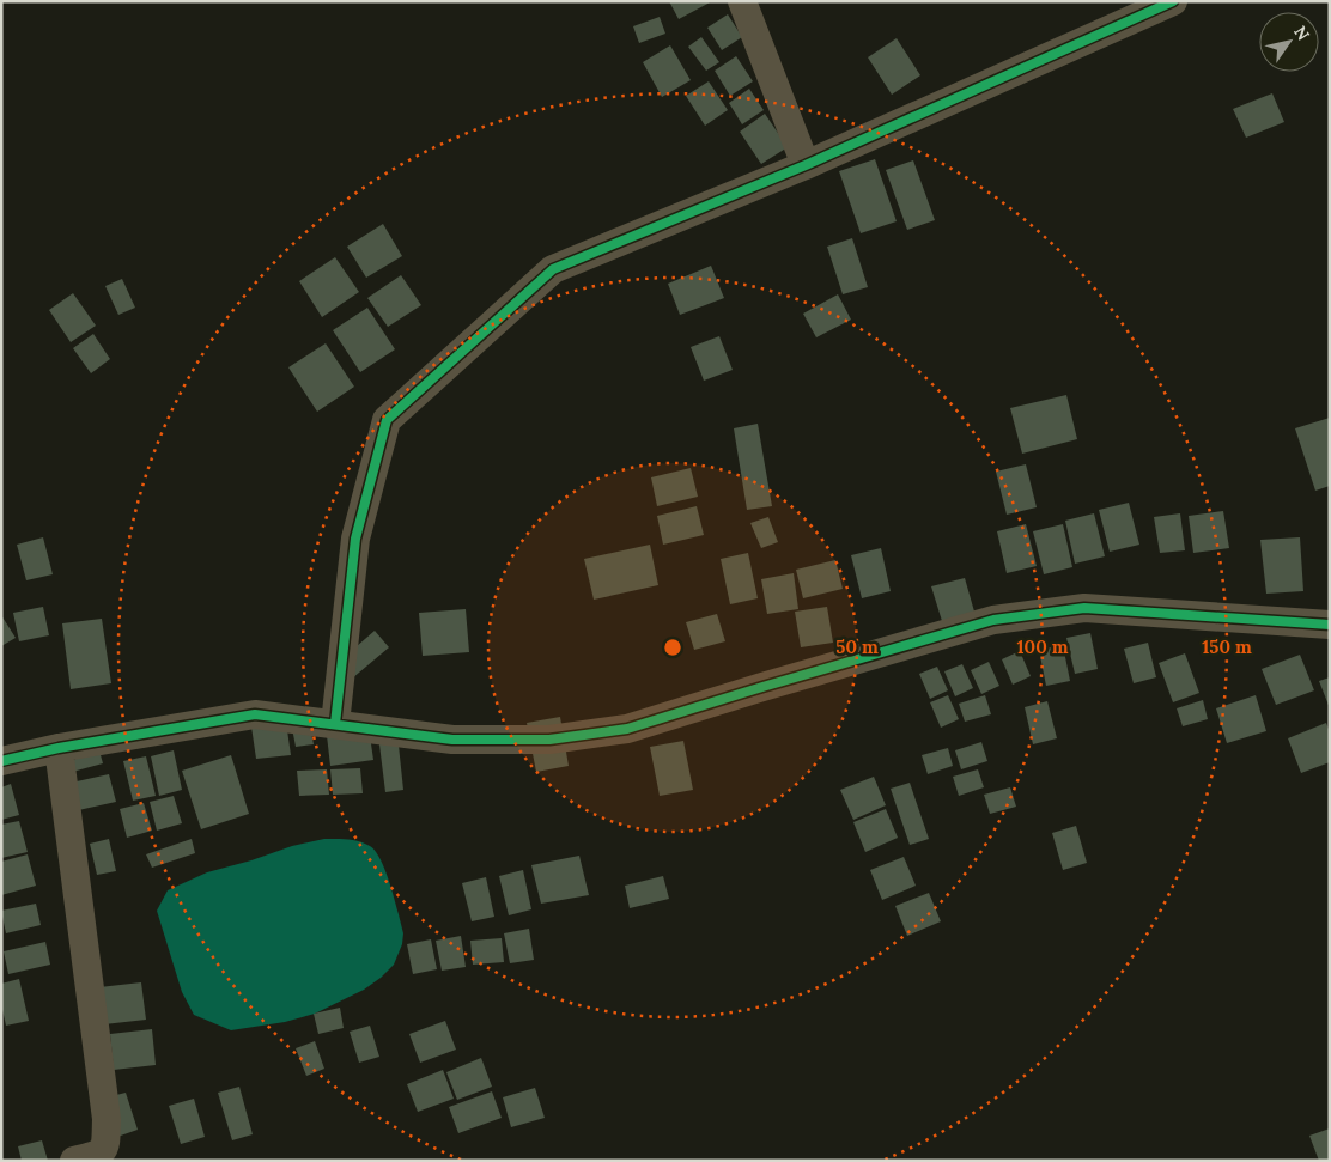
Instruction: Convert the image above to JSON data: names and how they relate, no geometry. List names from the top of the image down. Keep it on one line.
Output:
{"north":"top right","rings":["50 m","100 m","150 m"]}
